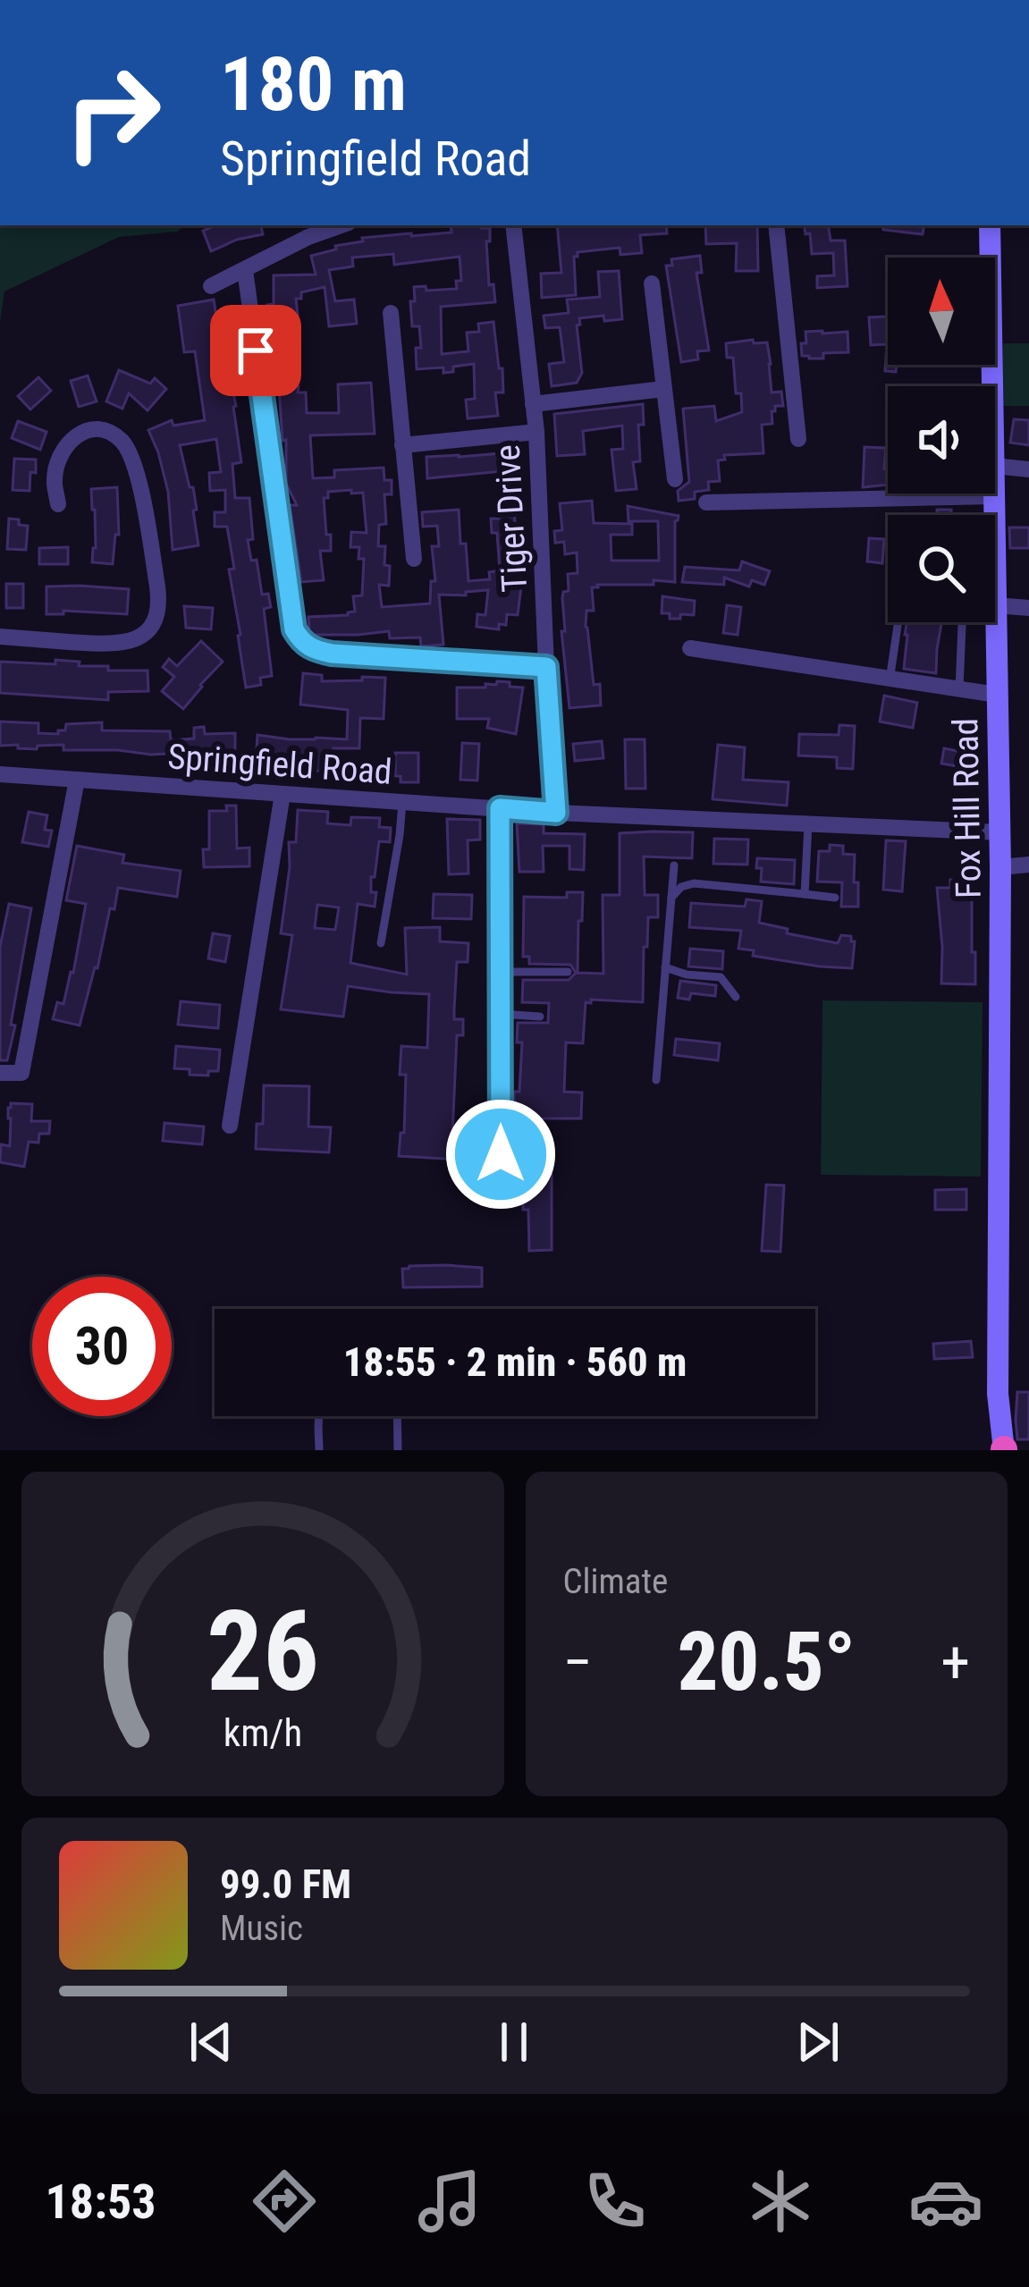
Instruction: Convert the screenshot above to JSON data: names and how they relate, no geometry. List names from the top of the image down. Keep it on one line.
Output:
{"streets":{"main road":["Fox Hill Road"],"street":["Tiger Drive","Springfield Road"]},"crossings":[["Tiger Drive","Springfield Road"],["Springfield Road","Fox Hill Road"]],"north":"top","page":{"turn":["180 m","Springfield Road"],"limit":"30","trip":"18:55 · 2 min · 560 m","tile":"Climate","heat":["−","20.5°","+"],"song":["99.0 FM","Music"],"tabs":"18:53","gauge":["26","km/h"]}}
